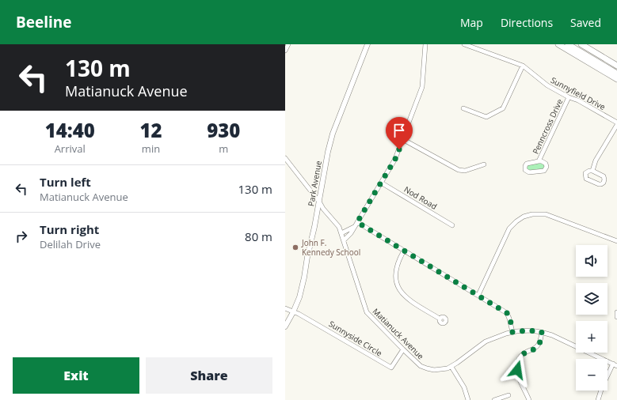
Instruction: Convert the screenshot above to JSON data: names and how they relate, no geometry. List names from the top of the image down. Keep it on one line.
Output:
{"streets":{"main road":["Park Avenue"],"street":["Sunnyfield Drive","Penncross Drive","Nod Road","Matianuck Avenue","Sunnyside Circle"]},"crossings":[["Sunnyfield Drive","Penncross Drive"],["Park Avenue","Matianuck Avenue"],["Park Avenue","Sunnyside Circle"],["Matianuck Avenue","Sunnyside Circle"]],"places":["John F. Kennedy School"],"page":{"header":"Beeline","nav":["Map","Directions","Saved"],"turn":["130 m","Matianuck Avenue"],"eta":["14:40","Arrival","12","min","930","m"],"list":[{"name":"Turn left","note":"Matianuck Avenue","value":"130 m"},{"name":"Turn right","note":"Delilah Drive","value":"80 m"}],"map_buttons":["+","−"],"buttons":["Exit","Share"]}}
